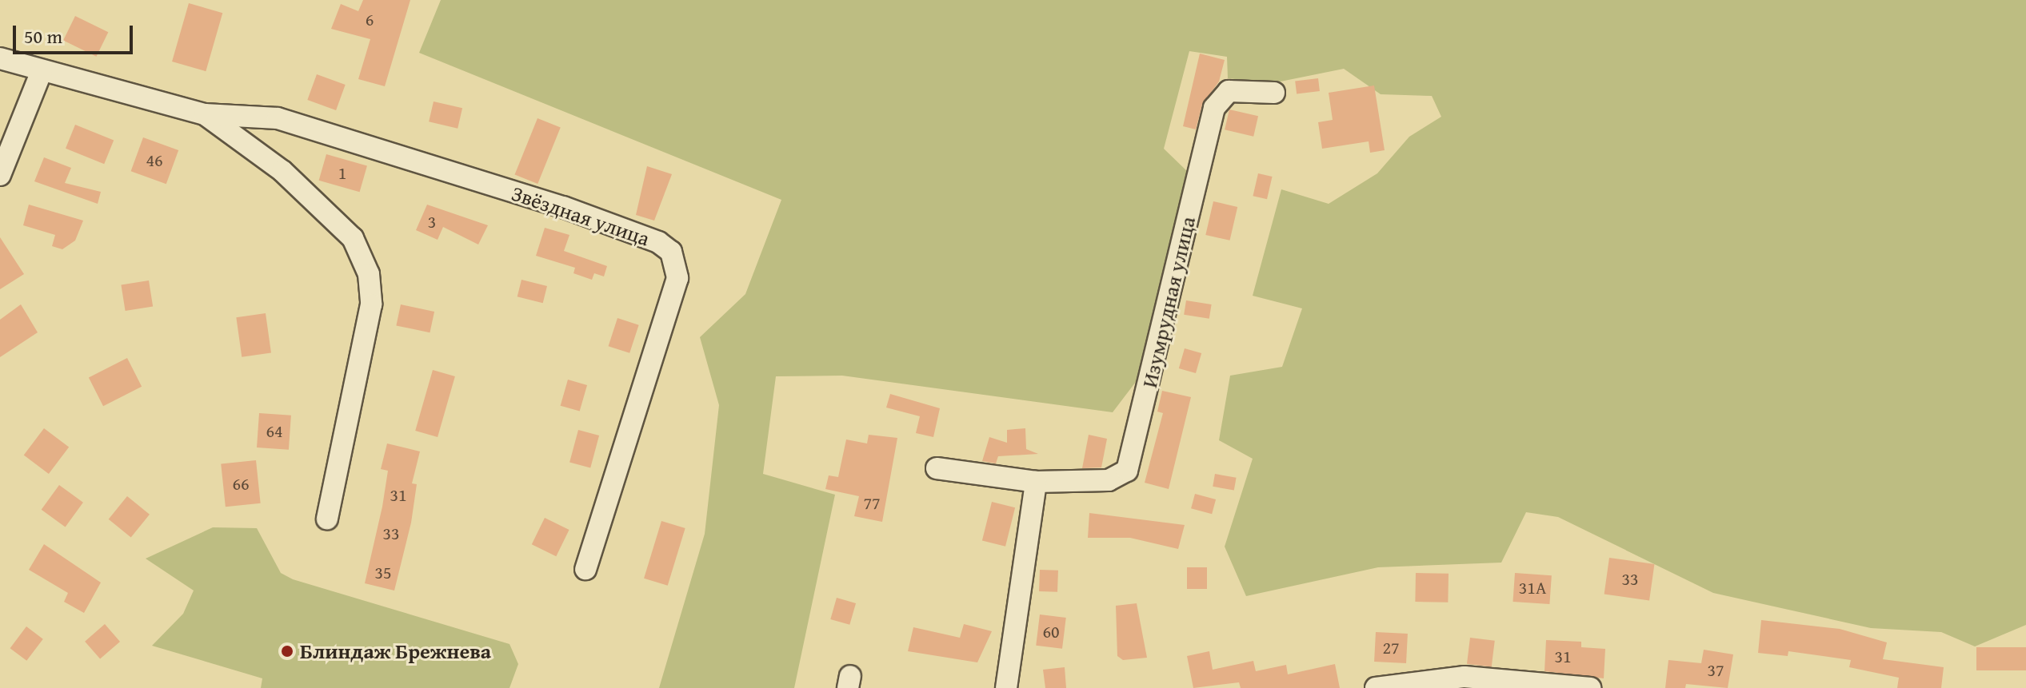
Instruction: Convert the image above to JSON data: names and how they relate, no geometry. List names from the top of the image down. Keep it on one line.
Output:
{"streets":{"street":["Звёздная улица","Изумрудная улица"]},"places":["Блиндаж Брежнева"],"house_numbers":["6","46","1","3","64","66","31","77","33","35","33","31А","60","27","31","37"],"scale_bar":"50 m"}
